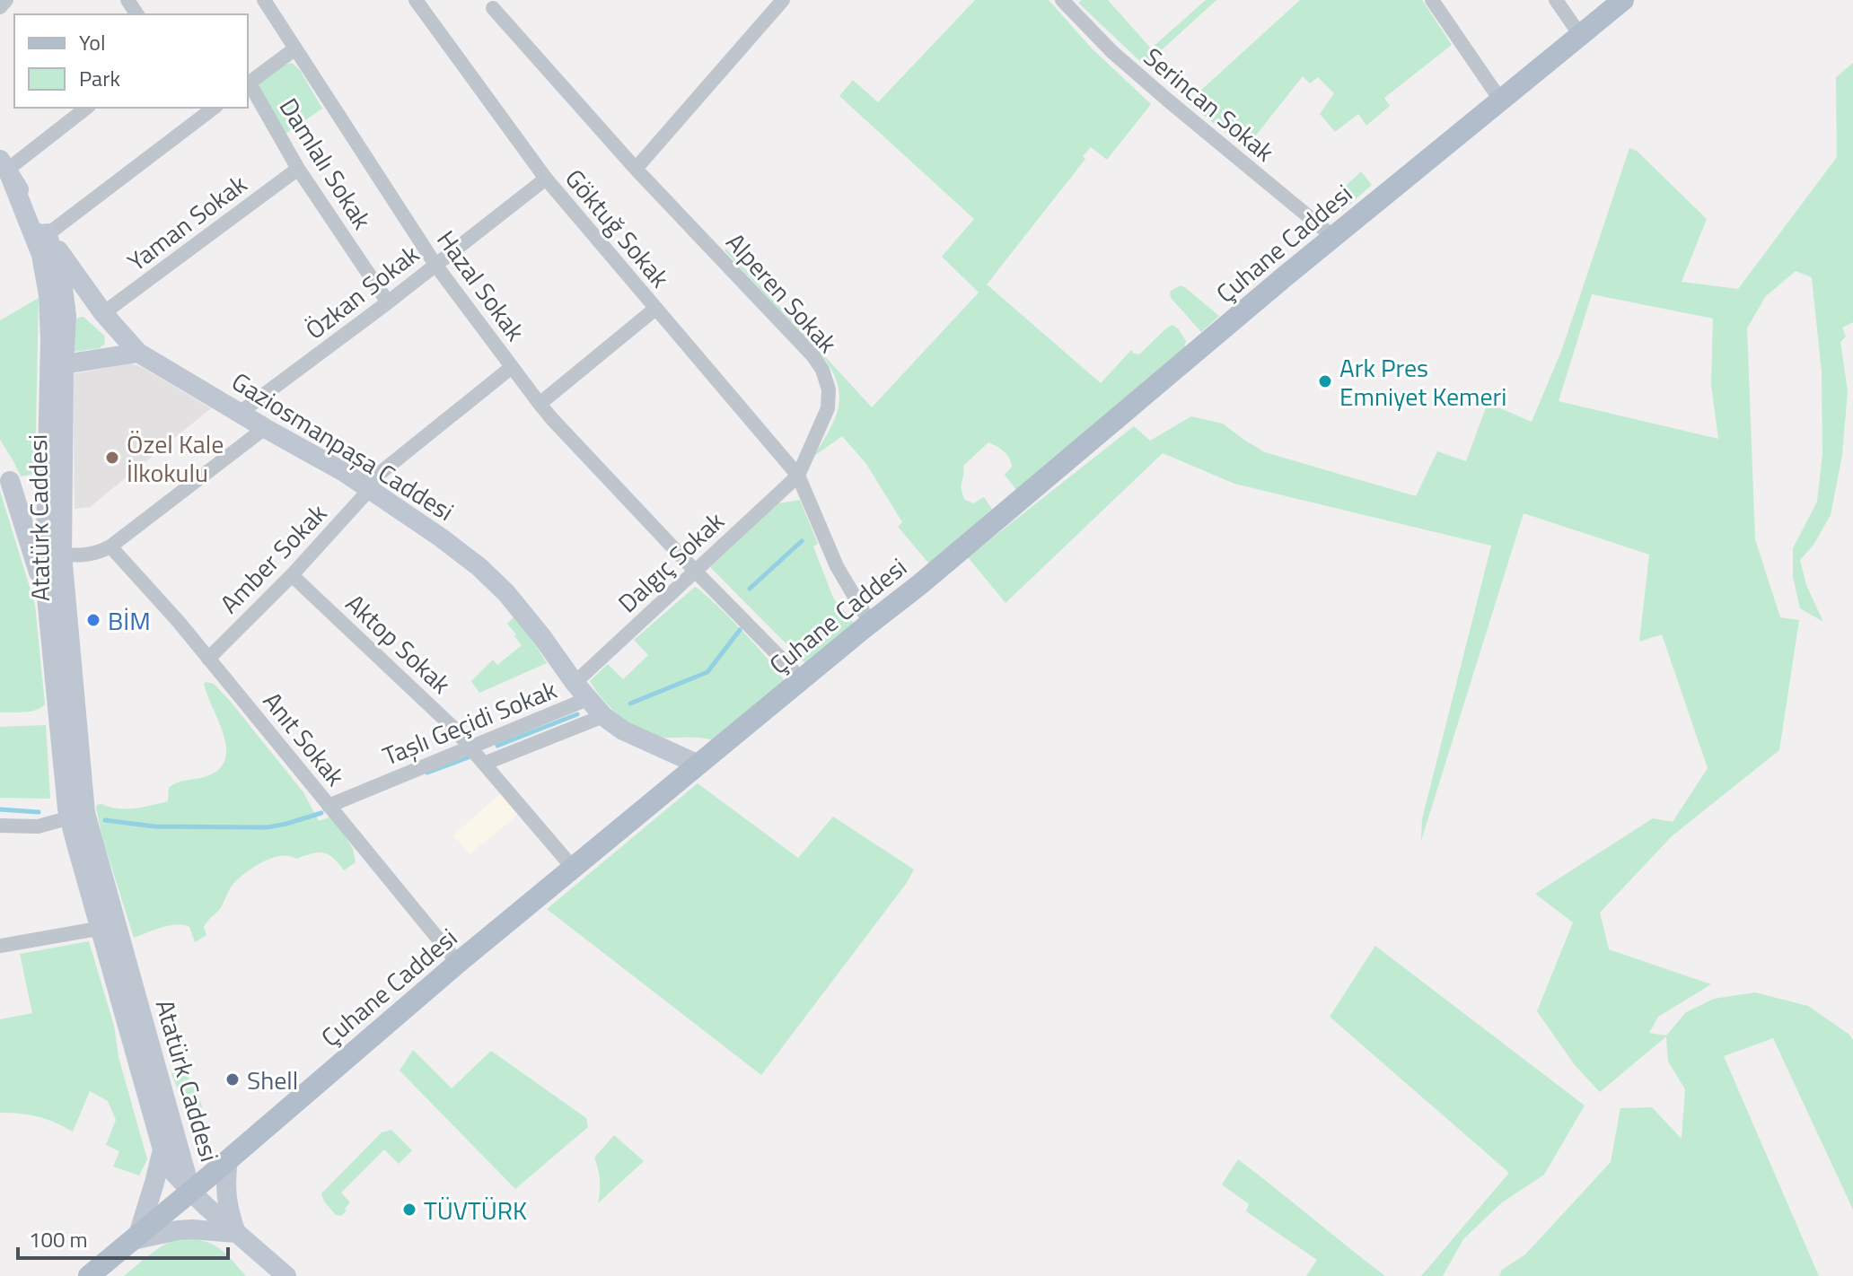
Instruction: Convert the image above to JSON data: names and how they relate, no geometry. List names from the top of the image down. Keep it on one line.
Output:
{"streets":{"main road":["Çuhane Caddesi","Gaziosmanpaşa Caddesi","Atatürk Caddesi"],"street":["Serincan Sokak","Damlalı Sokak","Yaman Sokak","Göktuğ Sokak","Hazal Sokak","Özkan Sokak","Alperen Sokak","Amber Sokak","Dalgıç Sokak","Aktop Sokak","Taşlı Geçidi Sokak","Anıt Sokak"]},"crossings":[["Serincan Sokak","Çuhane Caddesi"],["Damlalı Sokak","Yaman Sokak"],["Damlalı Sokak","Özkan Sokak"],["Yaman Sokak","Gaziosmanpaşa Caddesi"],["Göktuğ Sokak","Özkan Sokak"],["Göktuğ Sokak","Alperen Sokak"],["Göktuğ Sokak","Dalgıç Sokak"],["Çuhane Caddesi","Hazal Sokak"],["Çuhane Caddesi","Gaziosmanpaşa Caddesi"],["Çuhane Caddesi","Atatürk Caddesi"],["Çuhane Caddesi","Aktop Sokak"],["Çuhane Caddesi","Anıt Sokak"],["Hazal Sokak","Özkan Sokak"],["Hazal Sokak","Amber Sokak"],["Hazal Sokak","Dalgıç Sokak"],["Özkan Sokak","Gaziosmanpaşa Caddesi"],["Alperen Sokak","Dalgıç Sokak"],["Gaziosmanpaşa Caddesi","Atatürk Caddesi"],["Gaziosmanpaşa Caddesi","Amber Sokak"],["Gaziosmanpaşa Caddesi","Dalgıç Sokak"],["Gaziosmanpaşa Caddesi","Taşlı Geçidi Sokak"],["Amber Sokak","Aktop Sokak"],["Amber Sokak","Anıt Sokak"],["Dalgıç Sokak","Taşlı Geçidi Sokak"],["Aktop Sokak","Taşlı Geçidi Sokak"],["Taşlı Geçidi Sokak","Anıt Sokak"]],"places":["Ark Pres Emniyet Kemeri","Özel Kale İlkokulu","BİM","Shell","TÜVTÜRK"],"legend":["Yol","Park"],"scale_bar":"100 m"}
